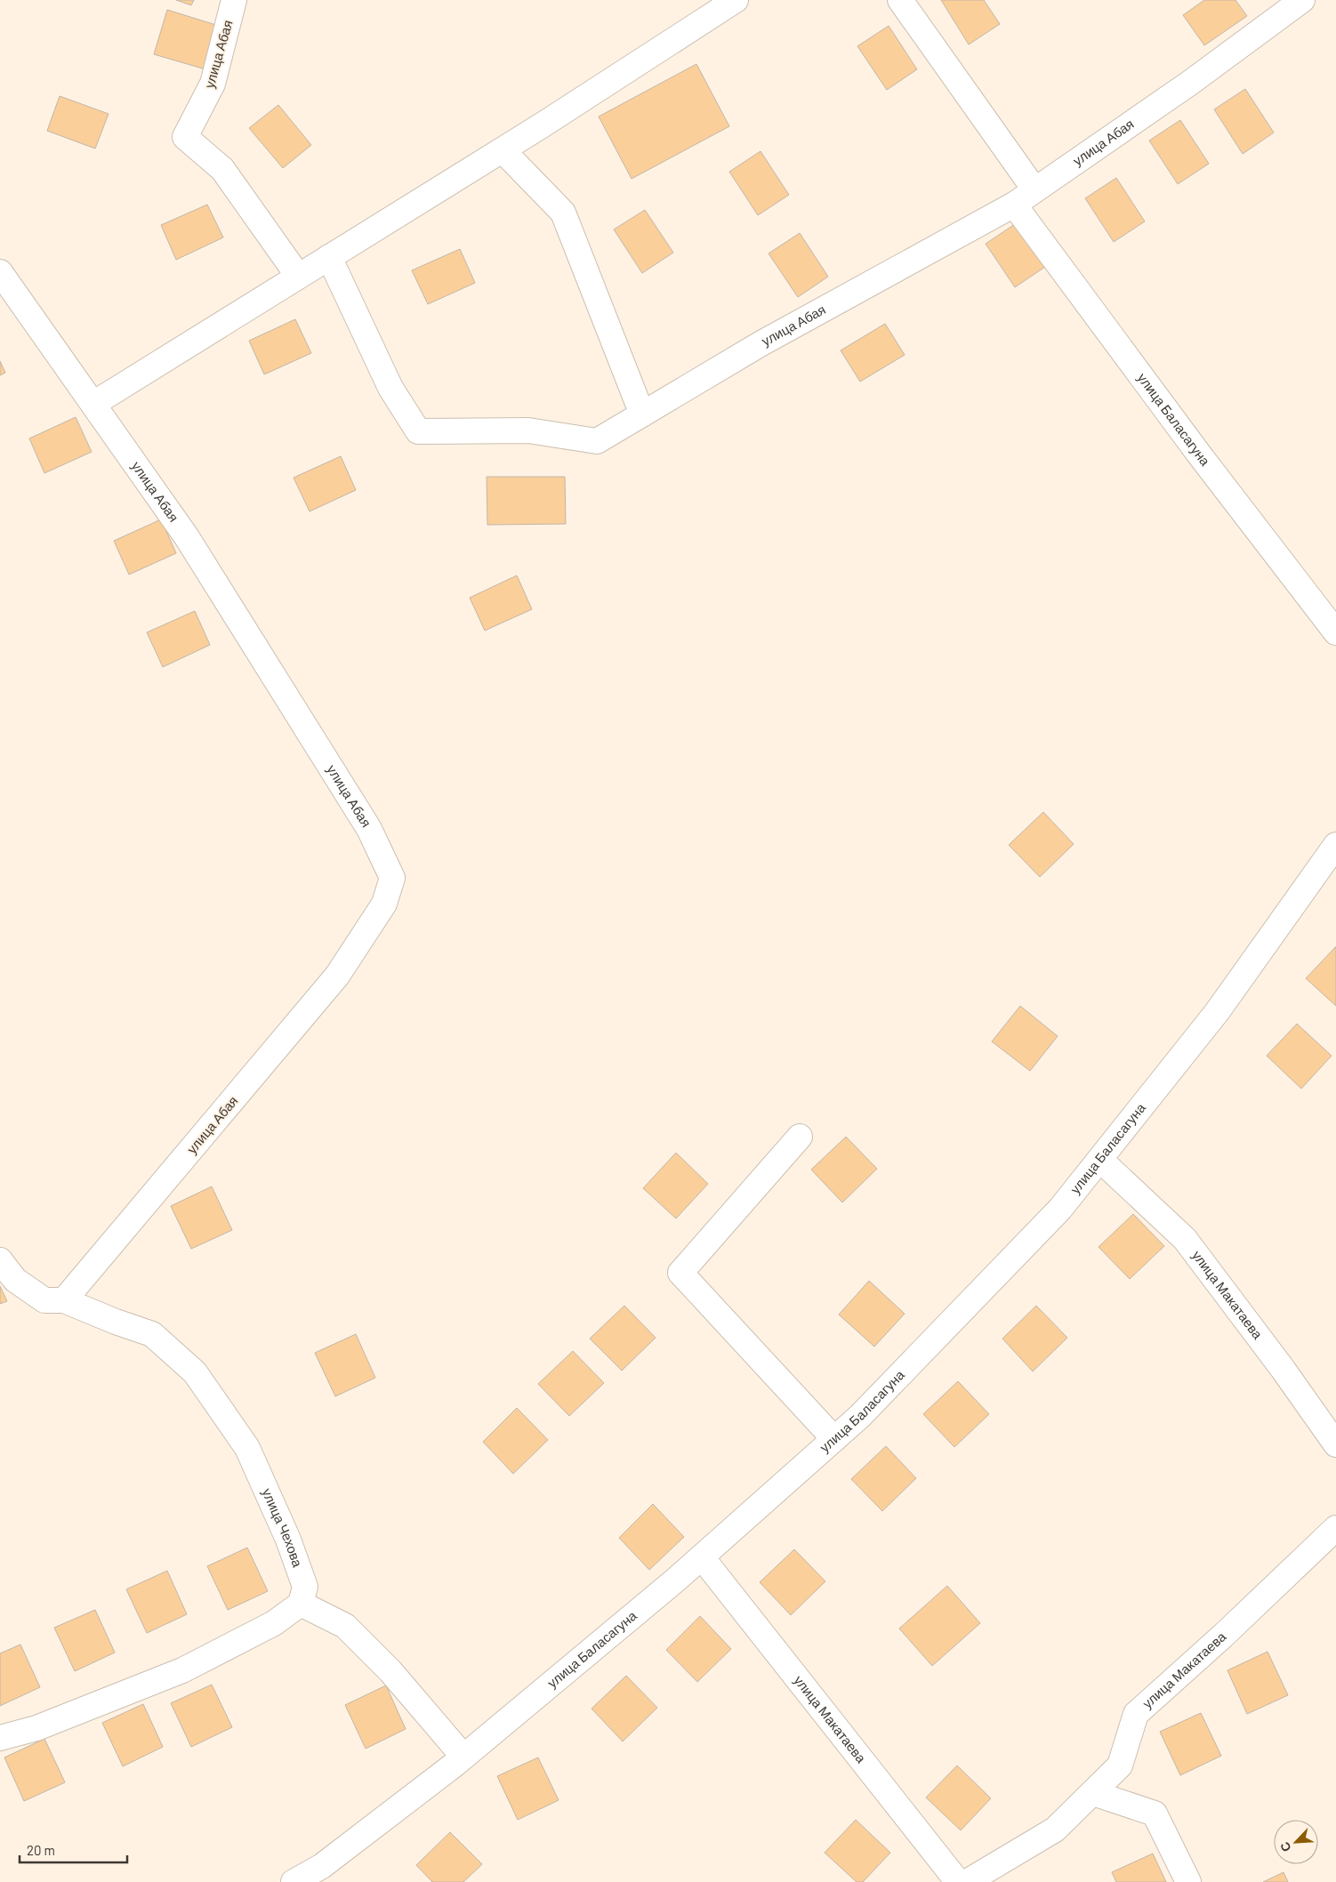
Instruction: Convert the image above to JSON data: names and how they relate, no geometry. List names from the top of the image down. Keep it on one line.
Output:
{"streets":{"street":["улица Абая","улица Баласагуна","улица Макатаева","улица Чехова"]},"crossings":[["улица Абая","улица Баласагуна"],["улица Абая","улица Чехова"],["улица Баласагуна","улица Макатаева"]],"scale_bar":"20 m","north":"bottom left"}
